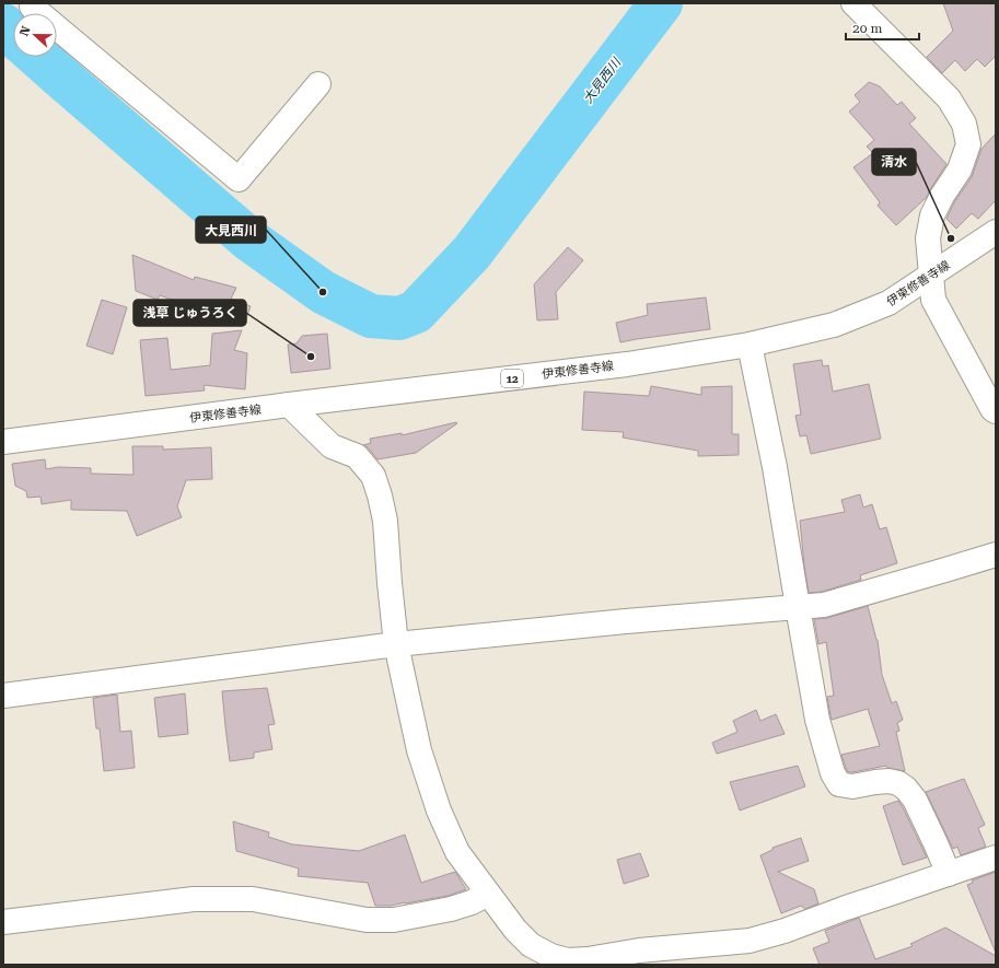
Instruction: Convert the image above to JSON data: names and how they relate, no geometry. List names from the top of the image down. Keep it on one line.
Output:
{"streets":{"street":["伊東修善寺線","12"]},"water":["大見西川"],"places":["清水","大見西川","浅草 じゅうろく"],"scale_bar":"20 m","north":"left"}
